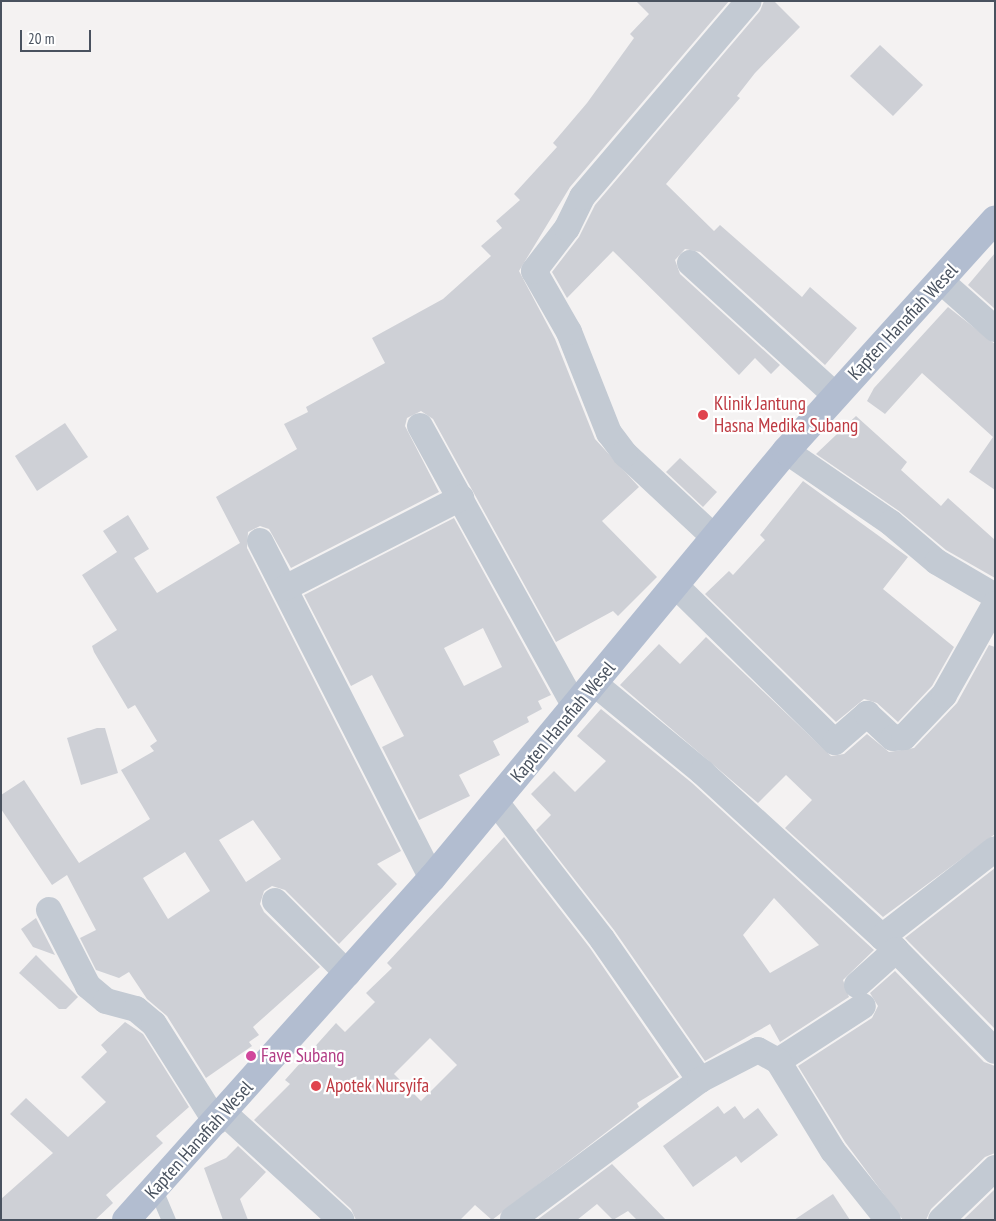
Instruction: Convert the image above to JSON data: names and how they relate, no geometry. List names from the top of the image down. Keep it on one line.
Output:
{"streets":{"main road":["Kapten Hanafiah Wesel"]},"places":["Klinik Jantung Hasna Medika Subang","Fave Subang","Apotek Nursyifa"],"scale_bar":"20 m"}
